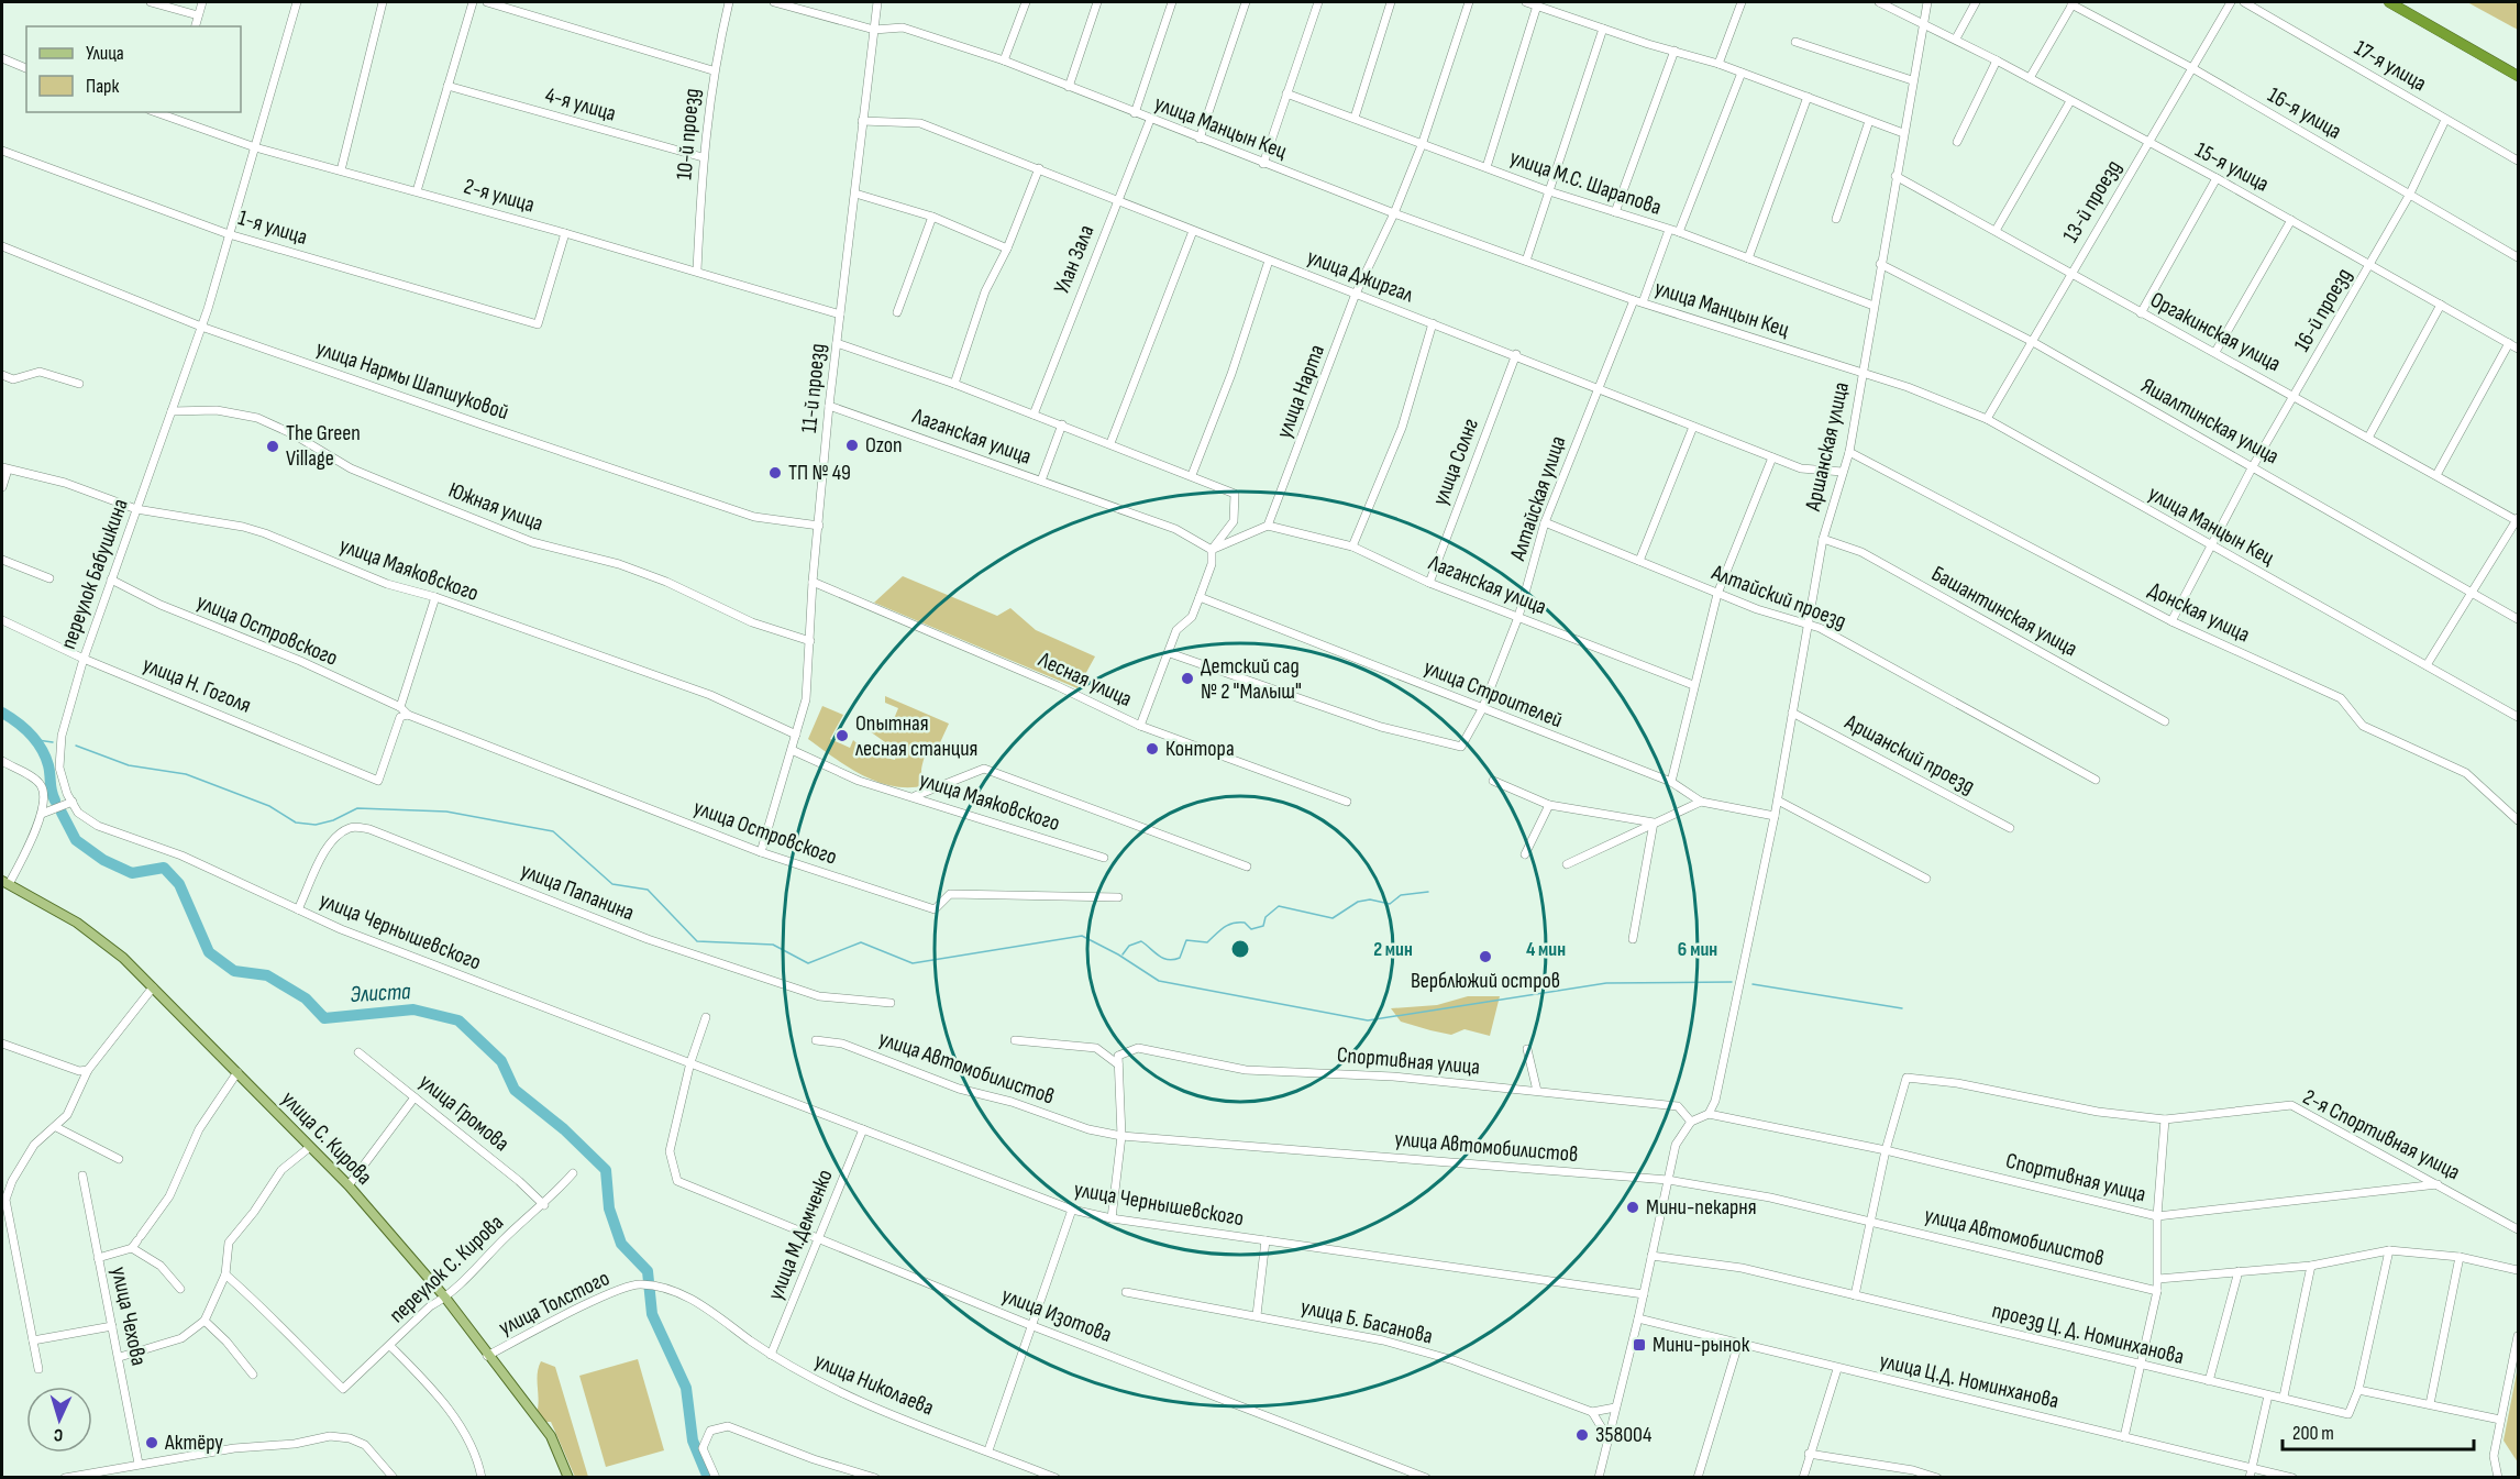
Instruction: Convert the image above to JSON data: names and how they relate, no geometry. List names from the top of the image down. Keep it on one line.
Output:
{"streets":{"main road":["улица С. Кирова"],"street":["17-я улица","4-я улица","16-я улица","улица Манцын Кец","10-й проезд","15-я улица","улица М.С. Шарапова","2-я улица","13-й проезд","1-я улица","Улан Зала","улица Джиргал","16-й проезд","Оргакинская улица","улица Нармы Шапшуковой","11-й проезд","улица Нарта","Яшалтинская улица","Лаганская улица","Аршанская улица","улица Солнг","Алтайская улица","Южная улица","улица Маяковского","переулок Бабушкина","Алтайский проезд","Башантинская улица","Донская улица","улица Островского","Лесная улица","улица Н. Гоголя","улица Строителей","Аршанский проезд","улица Папанина","улица Чернышевского","Спортивная улица","улица Автомобилистов","улица Громова","2-я Спортивная улица","улица М.Демченко","переулок С. Кирова","улица Толстого","улица Изотова","улица Чехова","улица Б. Басанова","проезд Ц. Д. Номинханова","улица Ц.Д. Номинханова","улица Николаева"]},"crossings":[["17-я улица","16-й проезд"],["4-я улица","10-й проезд"],["16-я улица","13-й проезд"],["16-я улица","16-й проезд"],["улица Манцын Кец","13-й проезд"],["улица Манцын Кец","Улан Зала"],["улица Манцын Кец","16-й проезд"],["улица Манцын Кец","11-й проезд"],["улица Манцын Кец","улица Нарта"],["улица Манцын Кец","Аршанская улица"],["улица Манцын Кец","Алтайская улица"],["10-й проезд","2-я улица"],["15-я улица","13-й проезд"],["15-я улица","16-й проезд"],["15-я улица","Аршанская улица"],["улица М.С. Шарапова","улица Нарта"],["улица М.С. Шарапова","Аршанская улица"],["2-я улица","1-я улица"],["2-я улица","11-й проезд"],["2-я улица","переулок Бабушкина"],["13-й проезд","Оргакинская улица"],["13-й проезд","Яшалтинская улица"],["1-я улица","переулок Бабушкина"],["Улан Зала","улица Джиргал"],["улица Джиргал","11-й проезд"],["улица Джиргал","улица Нарта"],["улица Джиргал","Аршанская улица"],["улица Джиргал","улица Солнг"],["улица Джиргал","Алтайская улица"],["16-й проезд","Оргакинская улица"],["16-й проезд","Яшалтинская улица"],["16-й проезд","Донская улица"],["Оргакинская улица","Аршанская улица"],["улица Нармы Шапшуковой","11-й проезд"],["улица Нармы Шапшуковой","переулок Бабушкина"],["11-й проезд","Лаганская улица"],["11-й проезд","Южная улица"],["11-й проезд","улица Маяковского"],["11-й проезд","улица Островского"],["11-й проезд","Лесная улица"],["улица Нарта","Лаганская улица"],["Яшалтинская улица","Аршанская улица"],["Лаганская улица","улица Солнг"],["Лаганская улица","Алтайская улица"],["Аршанская улица","Алтайский проезд"],["Аршанская улица","Башантинская улица"],["Аршанская улица","Донская улица"],["Аршанская улица","улица Строителей"],["Аршанская улица","Аршанский проезд"],["Аршанская улица","Спортивная улица"],["Алтайская улица","Алтайский проезд"],["Алтайская улица","улица Строителей"],["Южная улица","переулок Бабушкина"],["улица Маяковского","переулок Бабушкина"],["переулок Бабушкина","улица Островского"],["переулок Бабушкина","улица Н. Гоголя"],["переулок Бабушкина","улица Чернышевского"],["улица Островского","улица Н. Гоголя"],["улица Папанина","улица Чернышевского"],["улица Чернышевского","улица М.Демченко"],["улица Чернышевского","улица Изотова"],["Спортивная улица","2-я Спортивная улица"],["улица Громова","переулок С. Кирова"],["улица С. Кирова","переулок С. Кирова"],["улица С. Кирова","улица Толстого"],["улица М.Демченко","улица Изотова"],["улица М.Демченко","улица Николаева"],["улица Толстого","улица Николаева"]],"water":["Элиста"],"places":{"other":["Ozon","The Green Village","ТП № 49","Детский сад № 2 \"Малыш\"","Опытная лесная станция","Контора","Верблюжий остров","Мини-пекарня","358004","Актёру"],"transit":["Мини-рынок"]},"legend":["Улица","Парк"],"scale_bar":"200 m","north":"bottom","rings":["2 мин","4 мин","6 мин"]}
